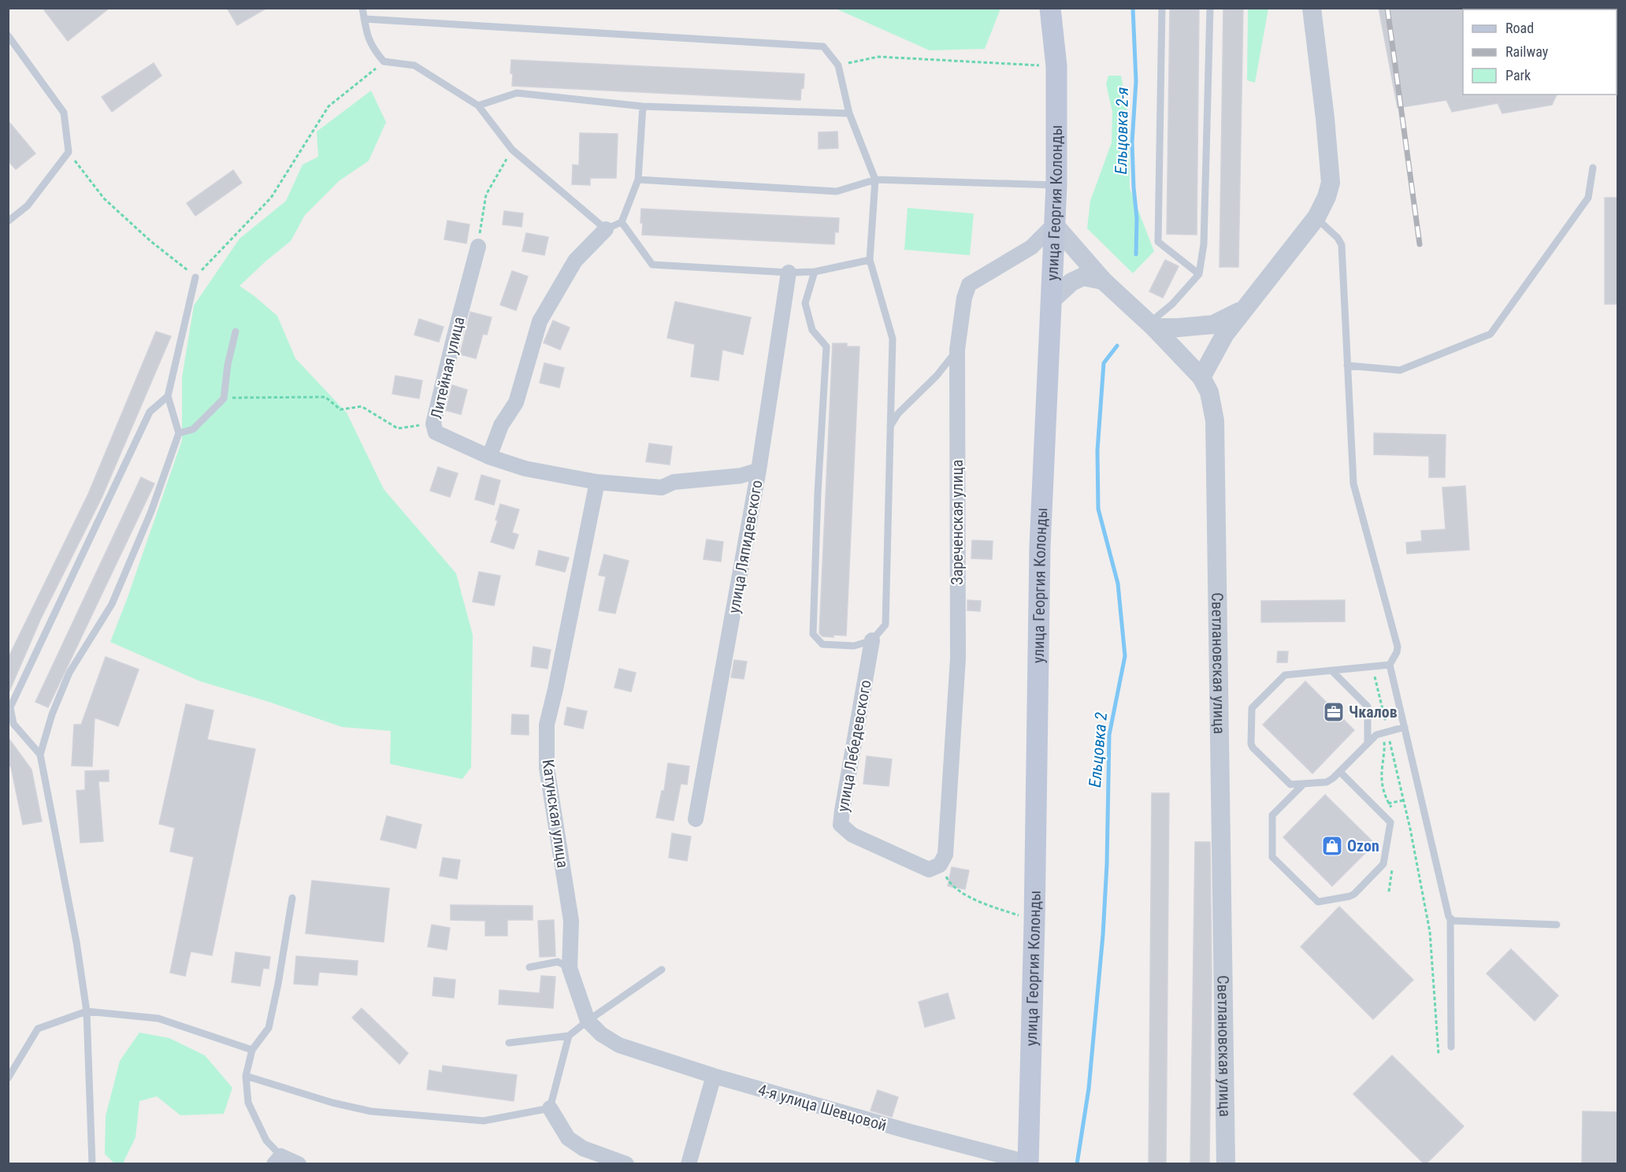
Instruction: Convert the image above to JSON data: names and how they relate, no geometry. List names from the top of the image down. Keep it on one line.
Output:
{"streets":{"main road":["улица Георгия Колонды"],"street":["Литейная улица","Зареченская улица","улица Ляпидевского","Светлановская улица","улица Лебедевского","Катунская улица","4-я улица Шевцовой"]},"crossings":[["улица Георгия Колонды","Зареченская улица"],["улица Георгия Колонды","Светлановская улица"],["улица Георгия Колонды","4-я улица Шевцовой"],["Литейная улица","улица Ляпидевского"],["Литейная улица","Катунская улица"],["Зареченская улица","Светлановская улица"],["Зареченская улица","улица Лебедевского"],["Катунская улица","4-я улица Шевцовой"]],"water":["Ельцовка 2-я","Ельцовка 2"],"places":{"office":["Чкалов"],"shop":["Ozon"]},"legend":["Road","Railway","Park"]}
